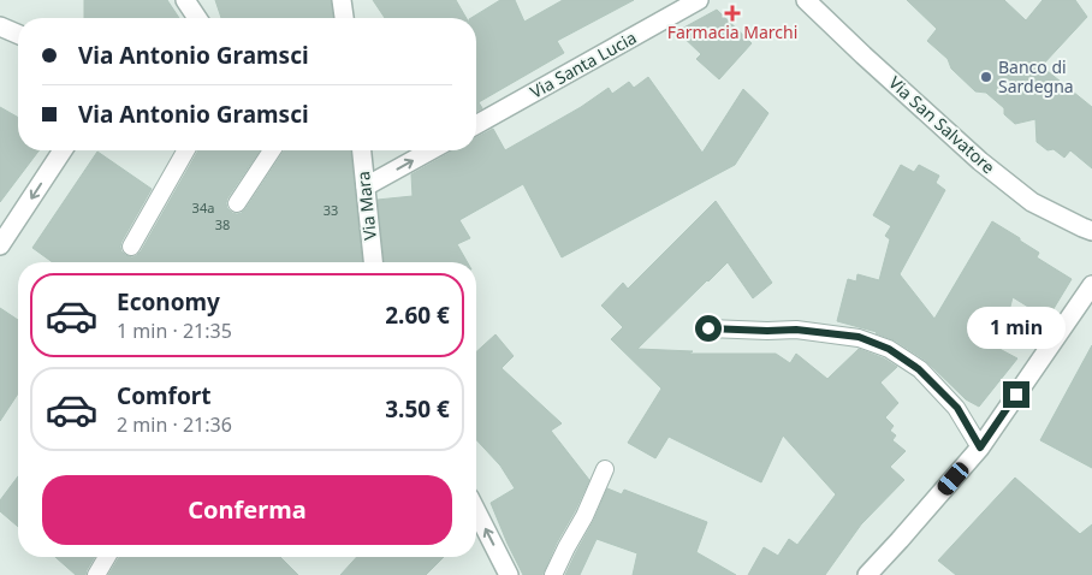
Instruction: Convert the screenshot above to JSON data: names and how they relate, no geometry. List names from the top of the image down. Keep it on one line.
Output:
{"streets":{"street":["Via Santa Lucia","Via San Salvatore","Via Mara"]},"places":{"health":["Farmacia Marchi"],"other":["Banco di Sardegna"]},"house_numbers":["34a","33","38"],"page":{"banner":["Via Antonio Gramsci","Via Antonio Gramsci"],"list":[{"name":"Economy","note":"1 min · 21:35","value":"2.60 €"},{"name":"Comfort","note":"2 min · 21:36","value":"3.50 €"}],"bubble":"1 min","buttons":"Conferma"}}
